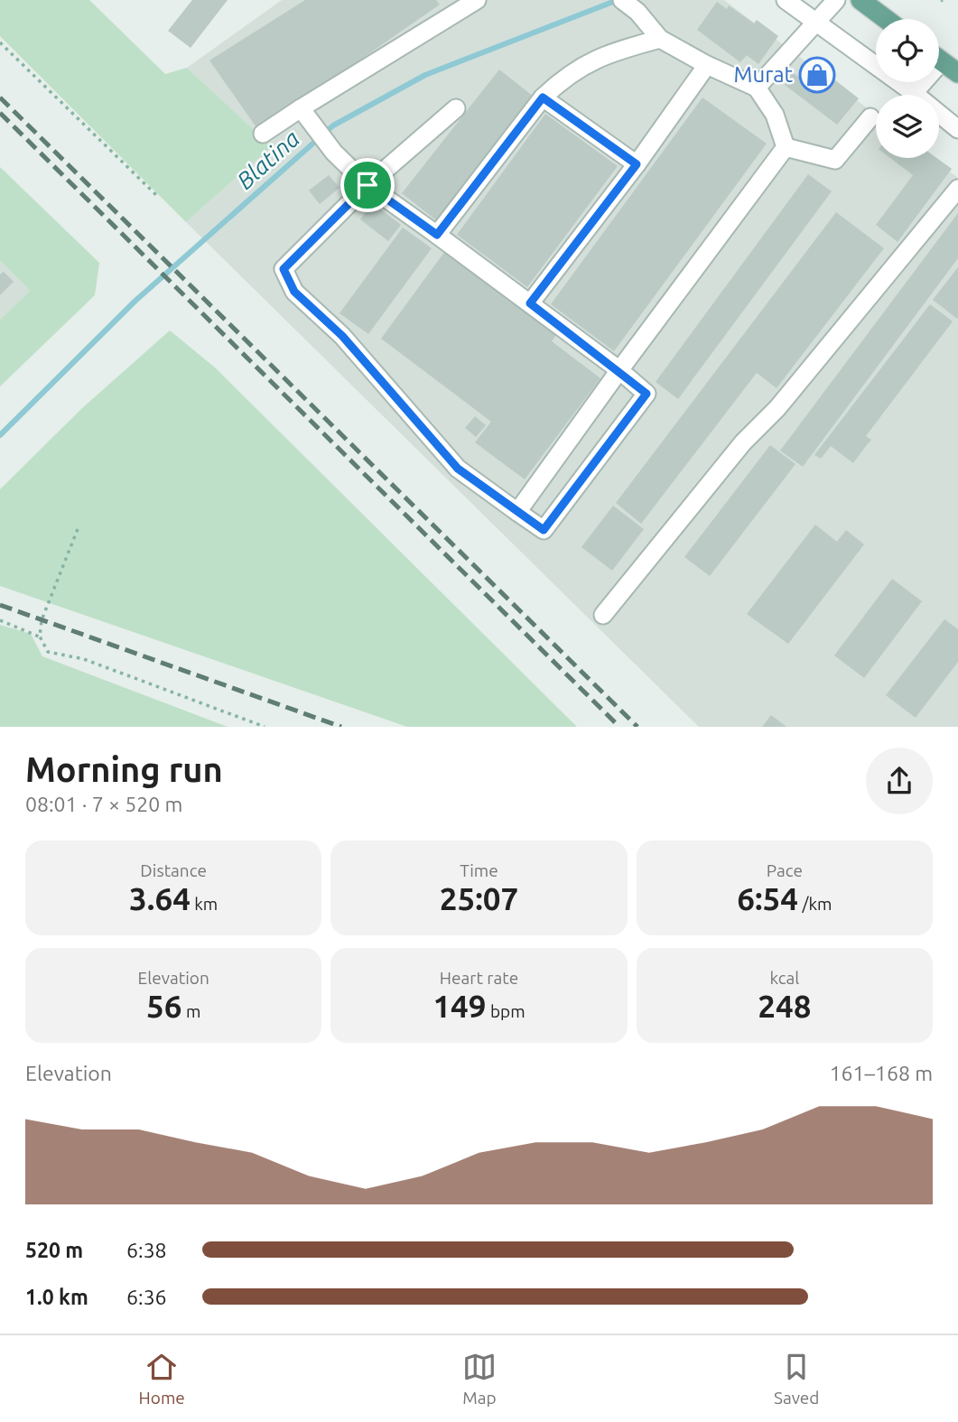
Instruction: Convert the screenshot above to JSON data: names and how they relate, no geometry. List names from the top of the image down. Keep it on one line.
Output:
{"water":["Blatina"],"places":{"shop":["Murat"]},"page":{"heading":["Morning run","08:01 · 7 × 520 m"],"stats":[["Distance","3.64 km"],["Time","25:07"],["Pace","6:54 /km"],["Elevation","56 m"],["Heart rate","149 bpm"],["kcal","248"]],"chart":["Elevation","161–168 m"],"list":[{"name":"520 m","note":"6:38"},{"name":"1.0 km","note":"6:36"}],"tabs":["Home","Map","Saved"]}}
